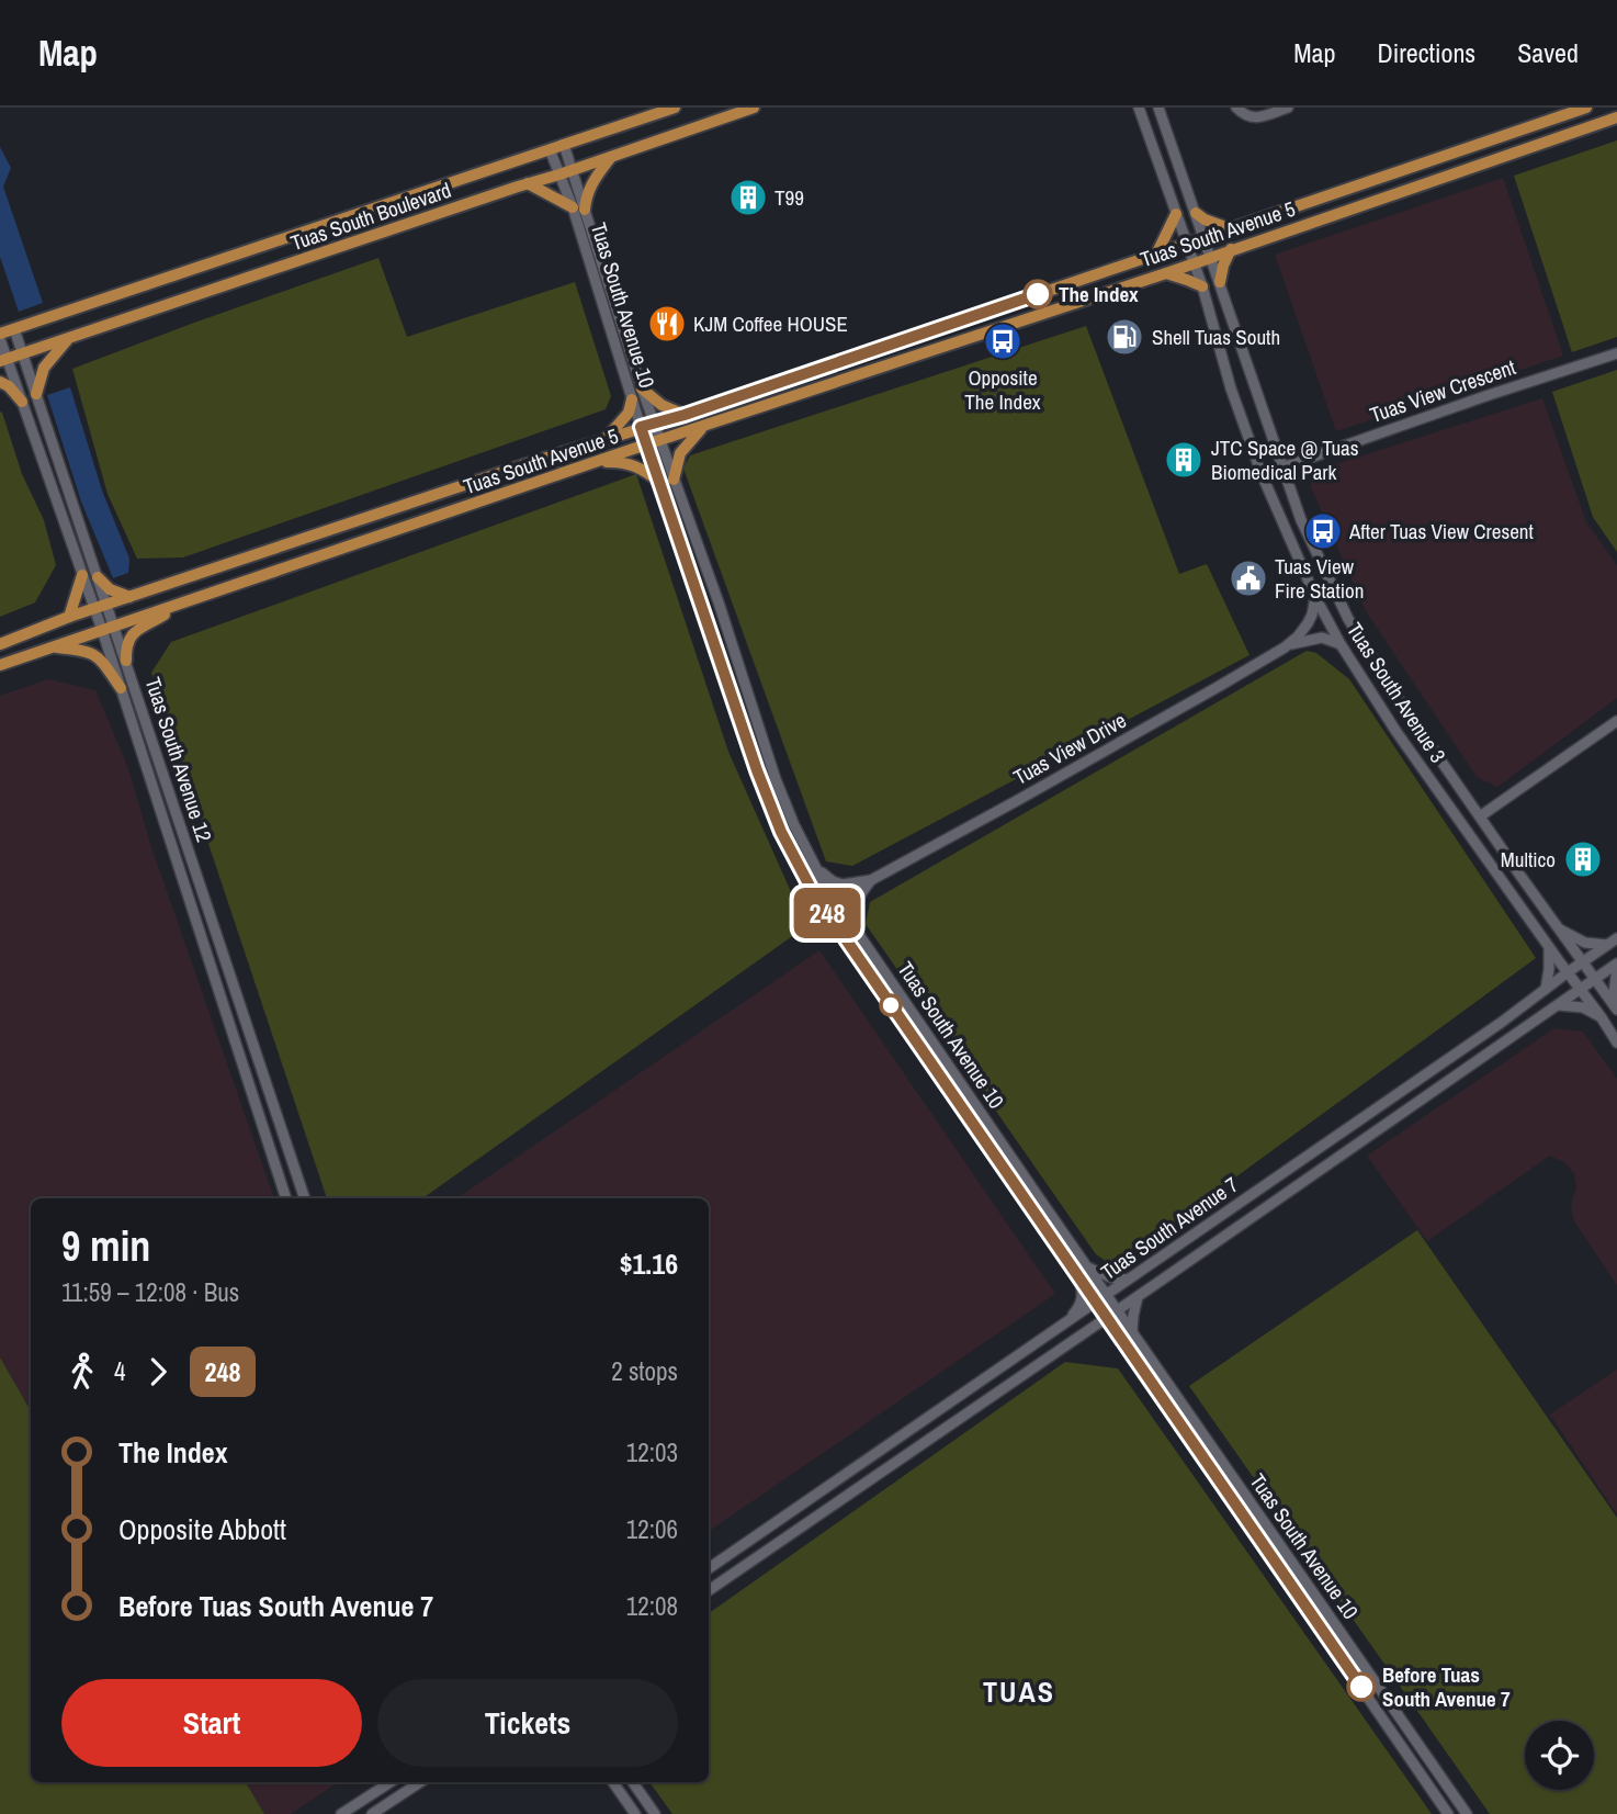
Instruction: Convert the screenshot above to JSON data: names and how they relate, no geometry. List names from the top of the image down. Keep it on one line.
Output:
{"streets":{"main road":["Tuas South Boulevard","Tuas South Avenue 5"],"street":["Tuas South Avenue 10","Tuas View Crescent","Tuas South Avenue 3","Tuas View Drive","Tuas South Avenue 12","Tuas South Avenue 7"]},"crossings":[["Tuas South Boulevard","Tuas South Avenue 10"],["Tuas South Boulevard","Tuas South Avenue 12"],["Tuas South Avenue 5","Tuas South Avenue 10"],["Tuas South Avenue 5","Tuas South Avenue 3"],["Tuas South Avenue 5","Tuas South Avenue 12"],["Tuas South Avenue 10","Tuas View Drive"],["Tuas South Avenue 10","Tuas South Avenue 7"],["Tuas View Crescent","Tuas South Avenue 3"],["Tuas South Avenue 3","Tuas View Drive"],["Tuas South Avenue 3","Tuas South Avenue 7"]],"districts":["TUAS"],"places":{"building":["T99","JTC Space @ Tuas Biomedical Park","Multico"],"other":["The Index","Before Tuas South Avenue 7"],"restaurant":["KJM Coffee HOUSE"],"fuel station":["Shell Tuas South"],"bus stop":["Opposite The Index","After Tuas View Cresent"],"public building":["Tuas View Fire Station"]},"lines":["bus line 248"],"page":{"header":"Map","nav":["Map","Directions","Saved"],"on_map":"248","heading":["9 min","11:59 – 12:08 · Bus","$1.16"],"legs":["4","248","2 stops"],"list":[{"name":"The Index","value":"12:03"},{"name":"Opposite Abbott","value":"12:06"},{"name":"Before Tuas South Avenue 7","value":"12:08"}],"buttons":["Start","Tickets"]}}
